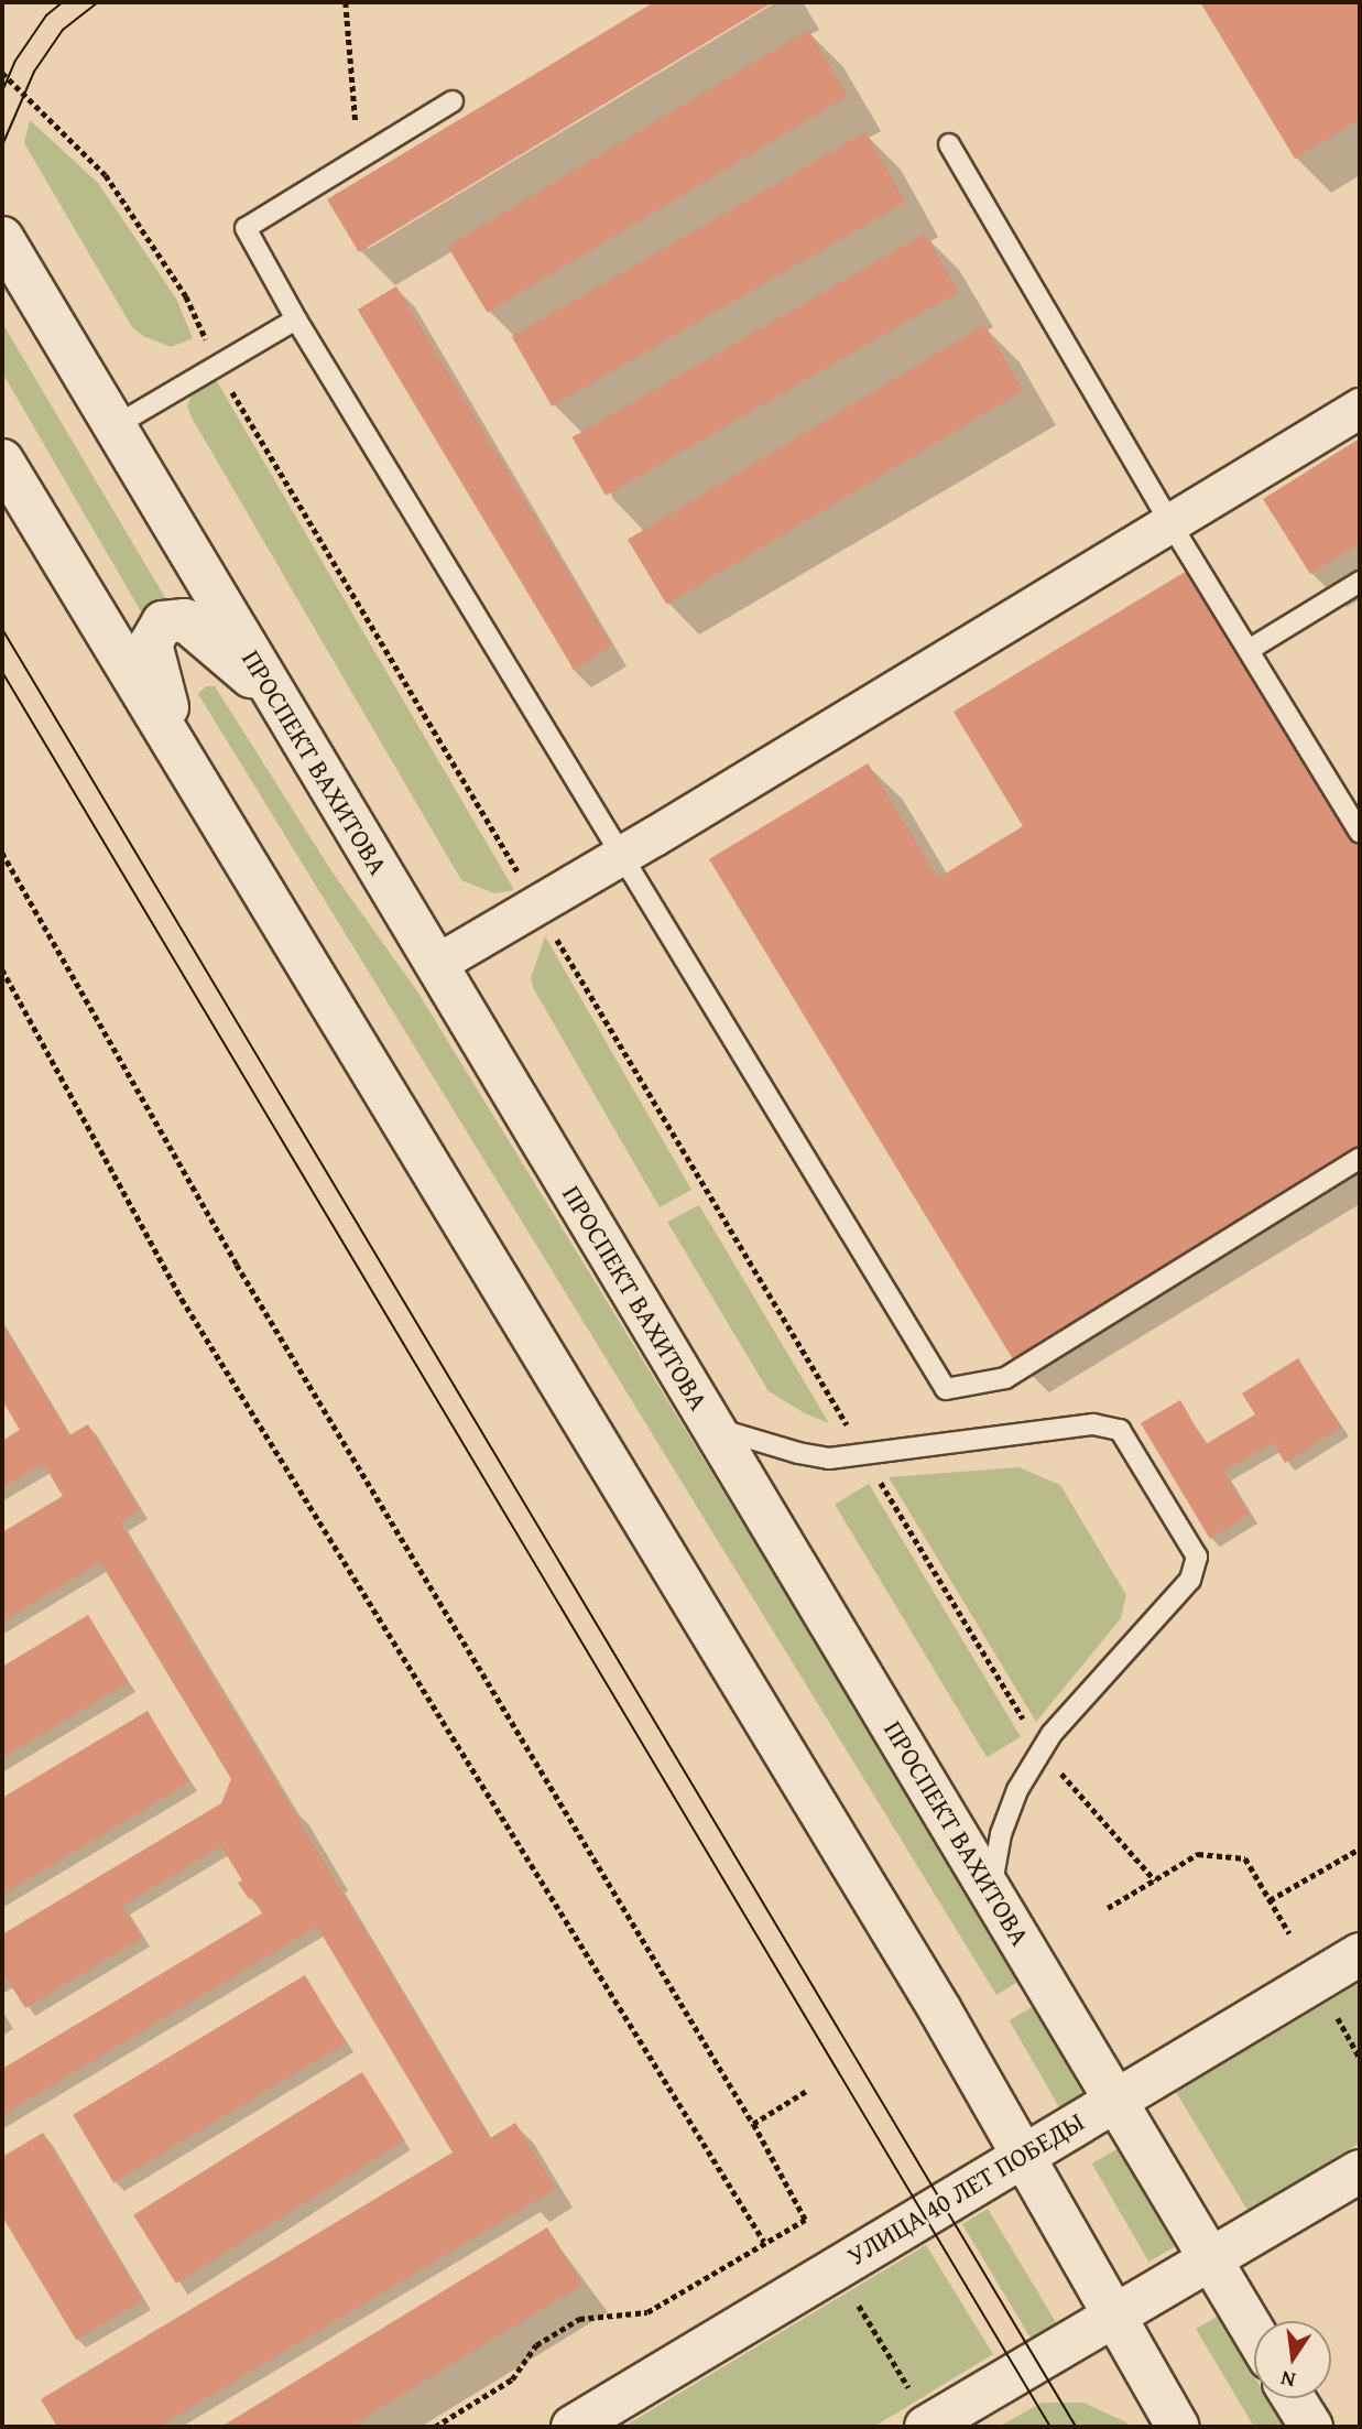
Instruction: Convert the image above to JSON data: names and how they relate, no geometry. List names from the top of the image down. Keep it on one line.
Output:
{"streets":{"main road":["ПРОСПЕКТ ВАХИТОВА","УЛИЦА 40 ЛЕТ ПОБЕДЫ"]},"crossings":[["ПРОСПЕКТ ВАХИТОВА","УЛИЦА 40 ЛЕТ ПОБЕДЫ"]],"north":"bottom"}
